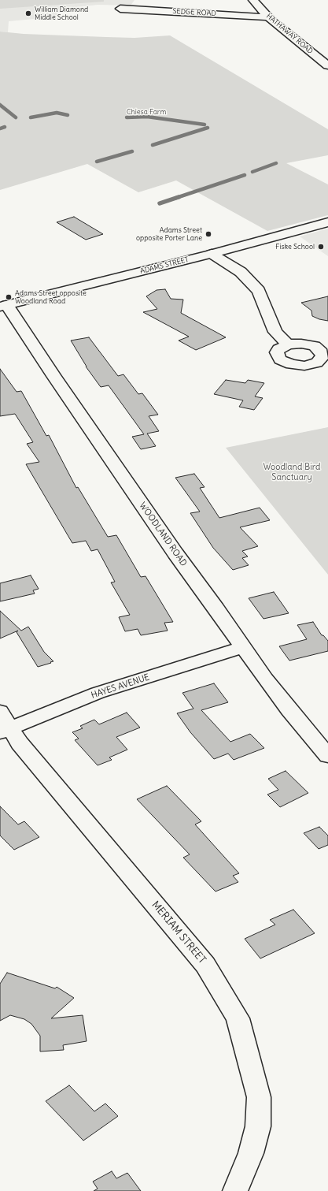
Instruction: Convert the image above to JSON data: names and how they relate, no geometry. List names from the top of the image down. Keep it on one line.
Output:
{"streets":{"street":["SEDGE ROAD","HATHAWAY ROAD","ADAMS STREET","WOODLAND ROAD","HAYES AVENUE","MERIAM STREET"]},"crossings":[["SEDGE ROAD","HATHAWAY ROAD"],["ADAMS STREET","WOODLAND ROAD"],["WOODLAND ROAD","HAYES AVENUE"],["HAYES AVENUE","MERIAM STREET"]],"parks":["Chiesa Farm","Woodland Bird Sanctuary"],"places":["William Diamond Middle School","Adams Street opposite Porter Lane","Fiske School","Adams Street opposite Woodland Road"]}
